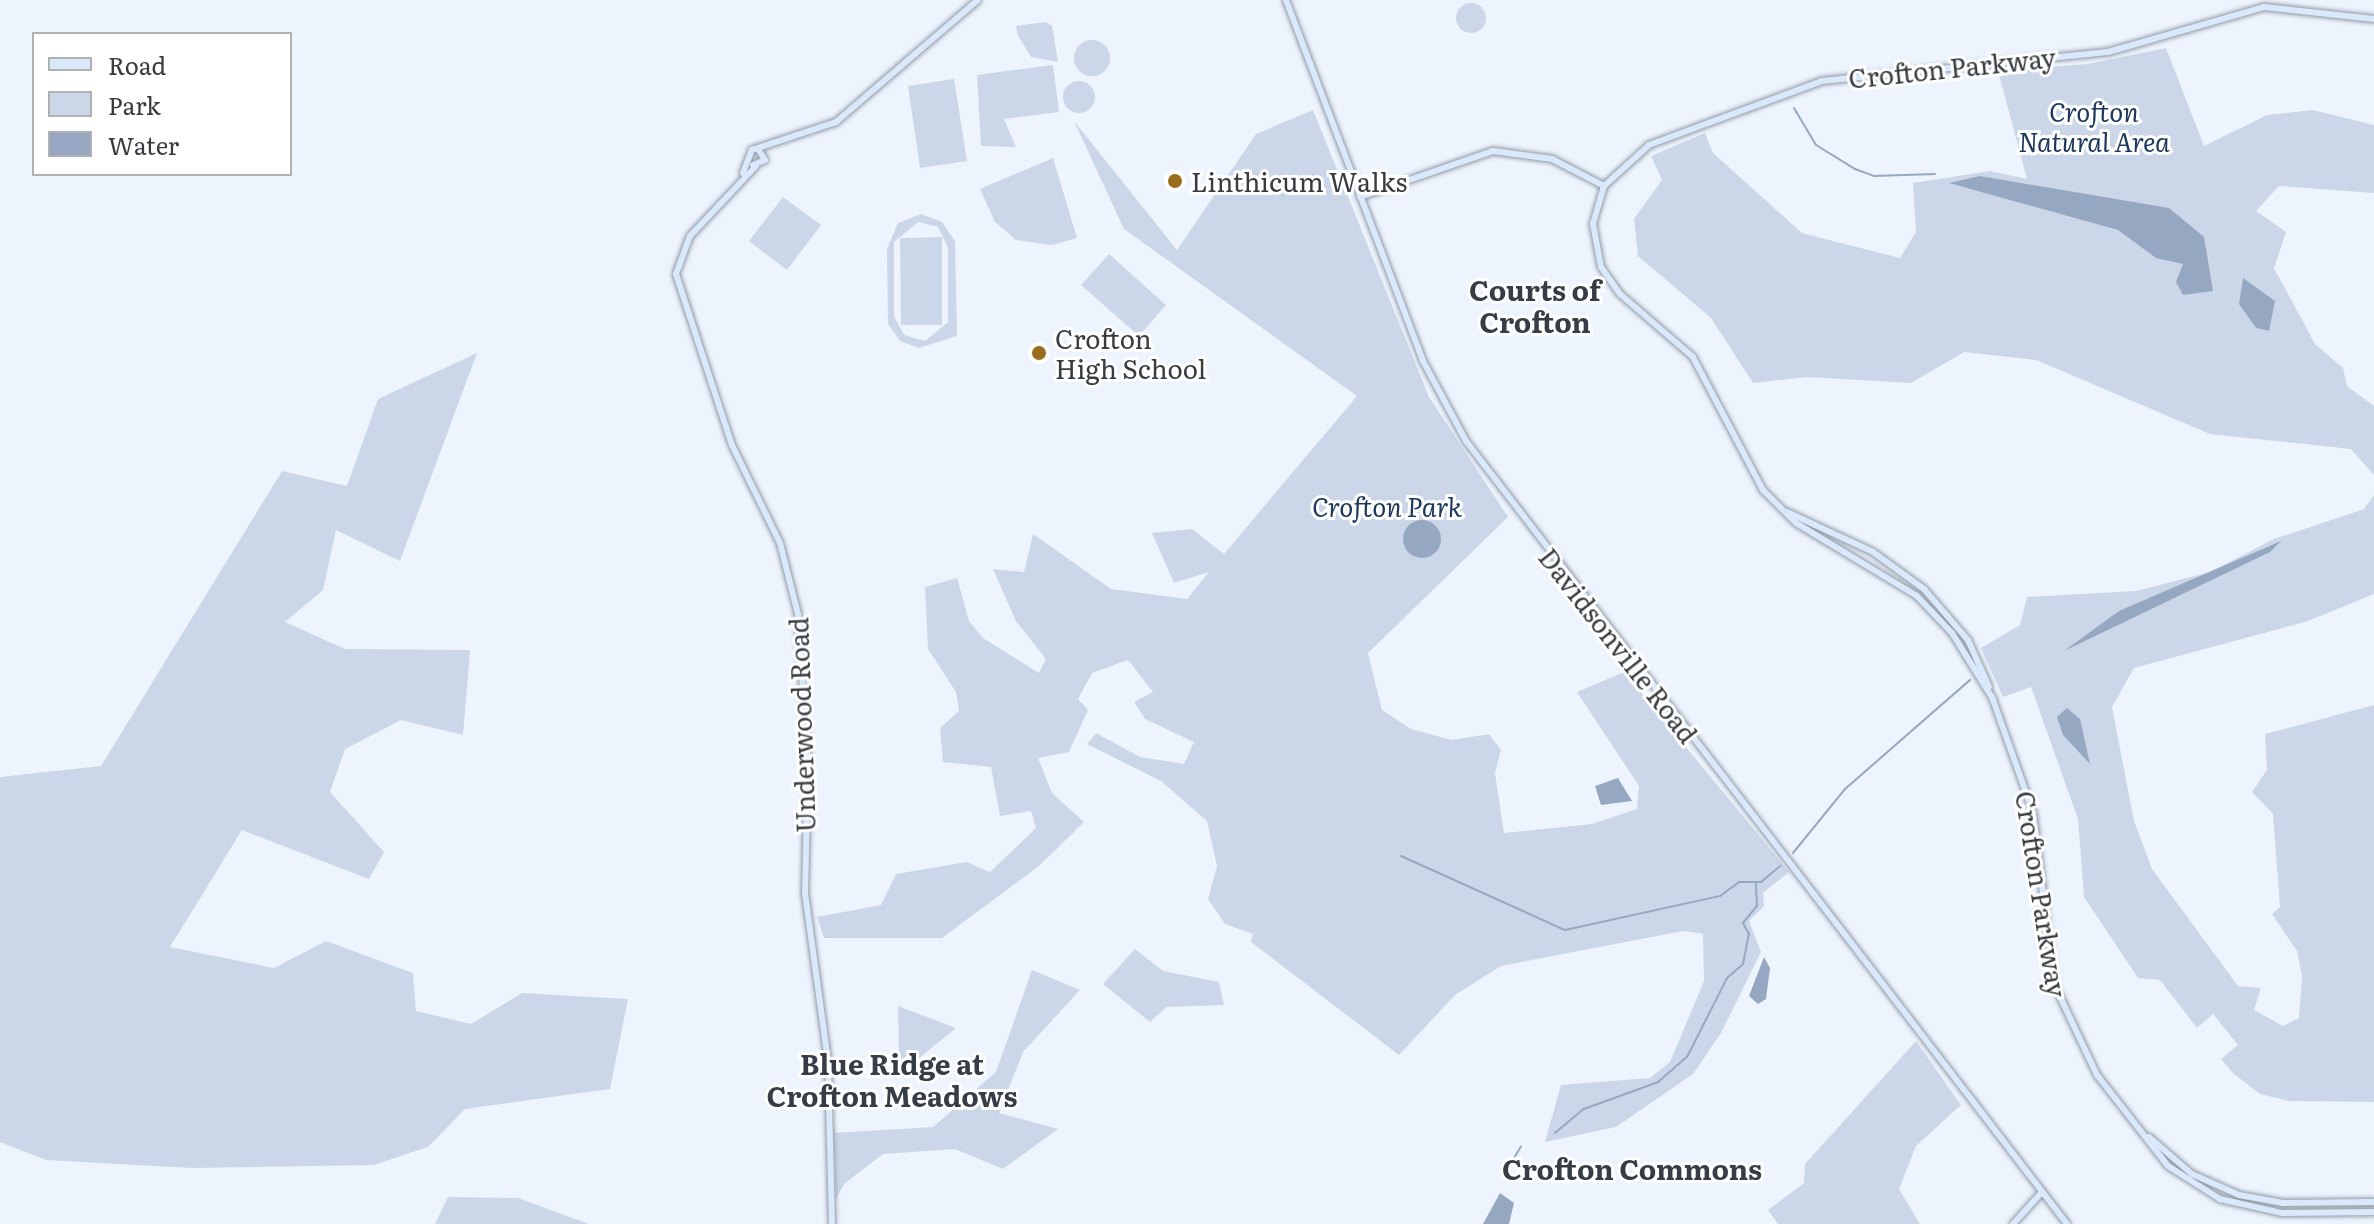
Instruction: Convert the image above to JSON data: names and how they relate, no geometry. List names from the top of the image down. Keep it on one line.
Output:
{"streets":{"street":["Crofton Parkway","Davidsonville Road","Underwood Road"]},"districts":["Courts of Crofton","Blue Ridge at Crofton Meadows","Crofton Commons"],"parks":["Crofton Natural Area","Crofton Park"],"places":["Linthicum Walks","Crofton High School"],"legend":["Road","Park","Water"]}
